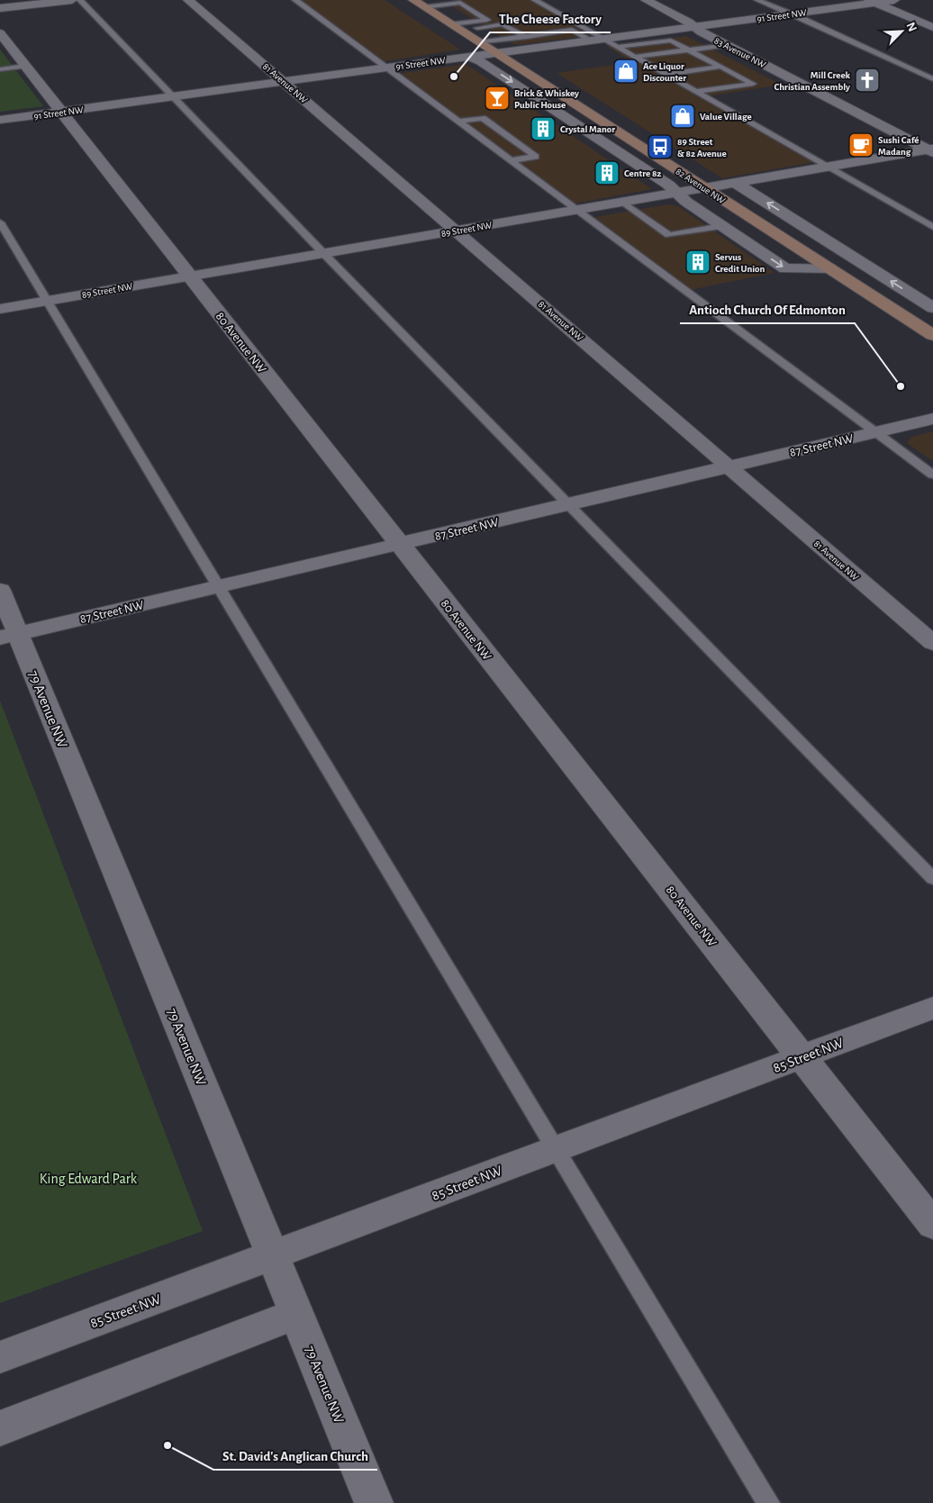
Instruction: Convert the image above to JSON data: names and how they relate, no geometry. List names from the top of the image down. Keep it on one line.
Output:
{"streets":{"main road":["82 Avenue NW"],"street":["91 Street NW","83 Avenue NW","81 Avenue NW","89 Street NW","80 Avenue NW","87 Street NW","79 Avenue NW","85 Street NW"]},"crossings":[["91 Street NW","83 Avenue NW"],["91 Street NW","81 Avenue NW"],["91 Street NW","82 Avenue NW"],["91 Street NW","80 Avenue NW"],["83 Avenue NW","89 Street NW"],["81 Avenue NW","89 Street NW"],["81 Avenue NW","87 Street NW"],["82 Avenue NW","89 Street NW"],["89 Street NW","80 Avenue NW"],["80 Avenue NW","87 Street NW"],["80 Avenue NW","85 Street NW"],["87 Street NW","79 Avenue NW"],["79 Avenue NW","85 Street NW"]],"parks":["King Edward Park"],"places":{"shop":["Ace Liquor Discounter","Value Village"],"other":["The Cheese Factory","Antioch Church Of Edmonton","St. David's Anglican Church"],"church":["Mill Creek Christian Assembly"],"bar":["Brick & Whiskey Public House"],"building":["Crystal Manor","Centre 82","Servus Credit Union"],"cafe":["Sushi Café Madang"],"bus stop":["89 Street & 82 Avenue"]},"north":"top right"}
